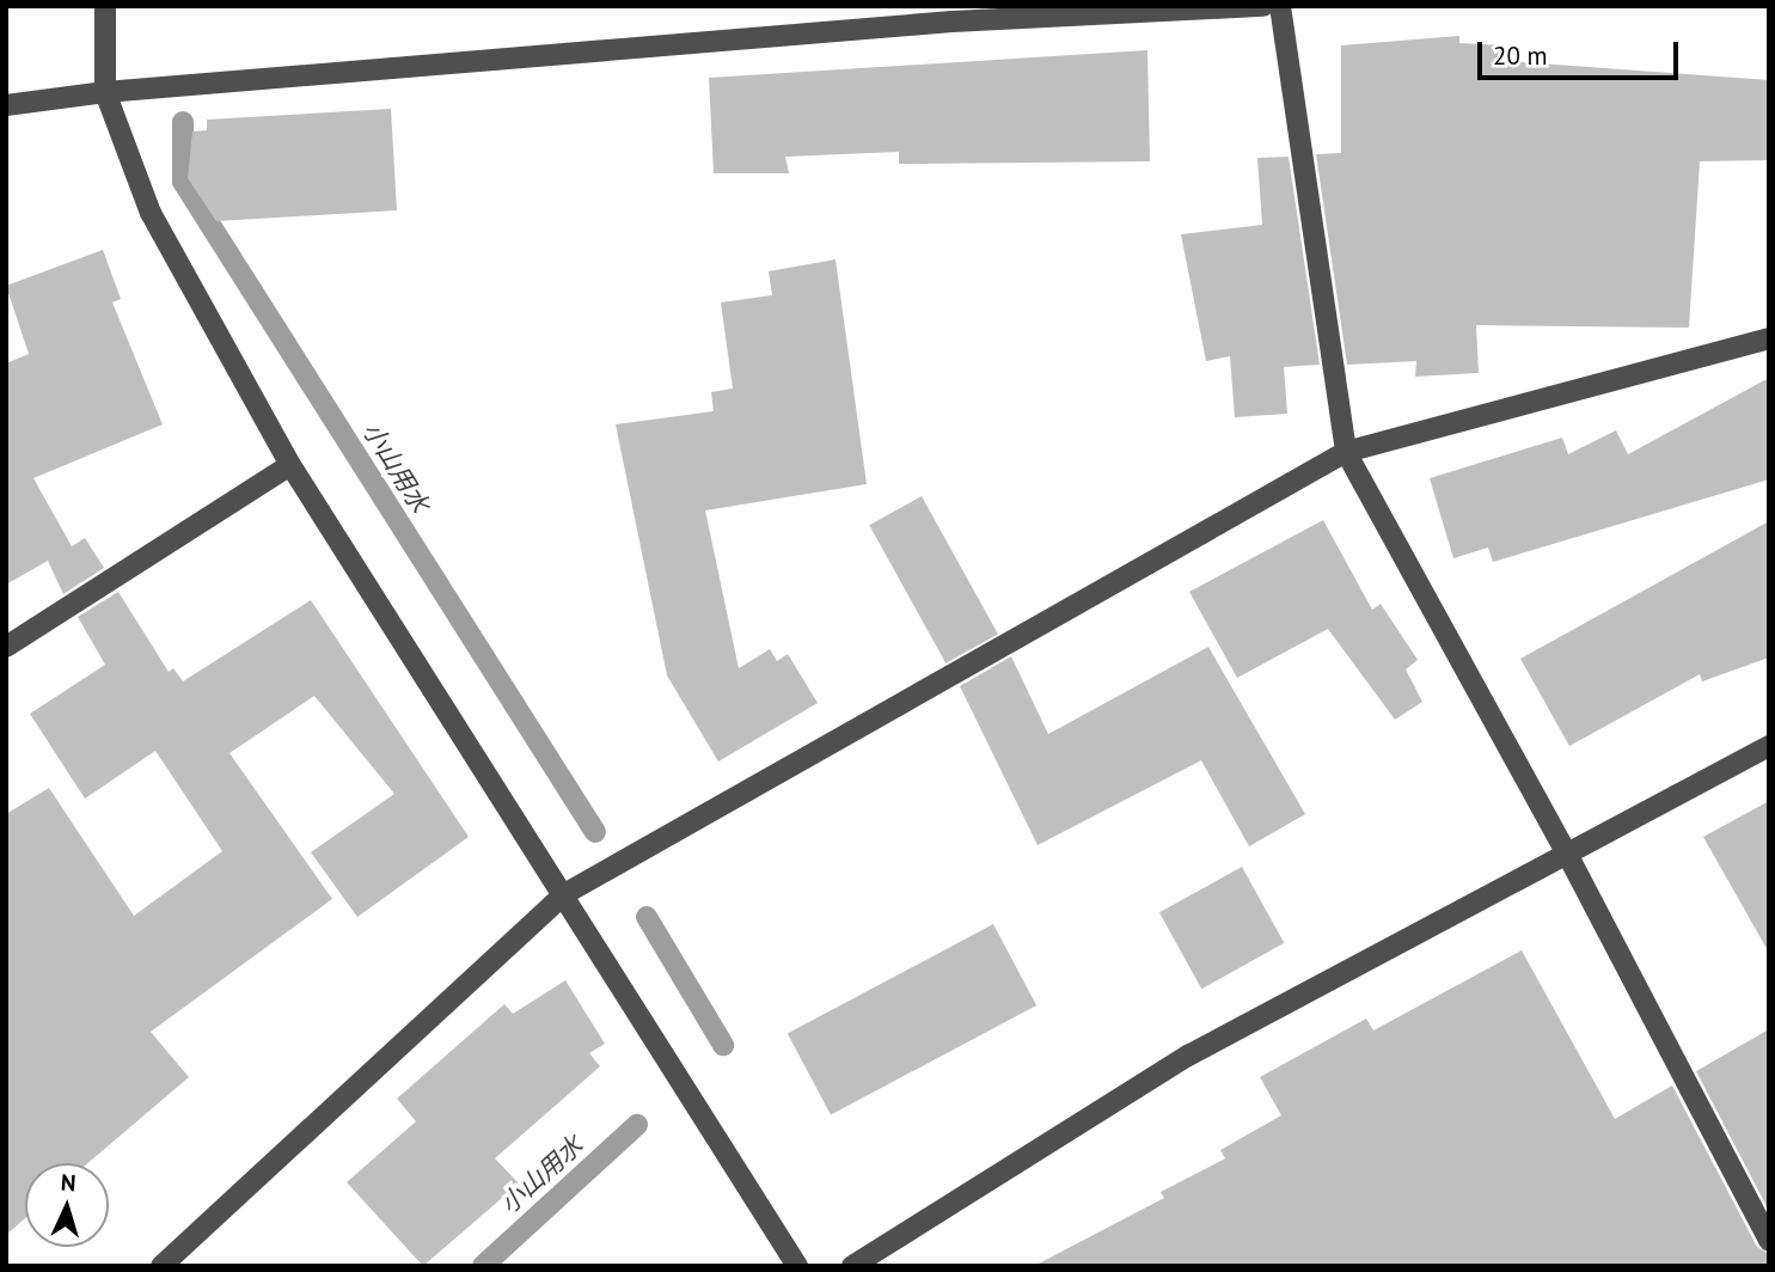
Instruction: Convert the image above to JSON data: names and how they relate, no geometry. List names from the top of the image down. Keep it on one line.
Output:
{"water":["小山用水"],"scale_bar":"20 m","north":"top"}
